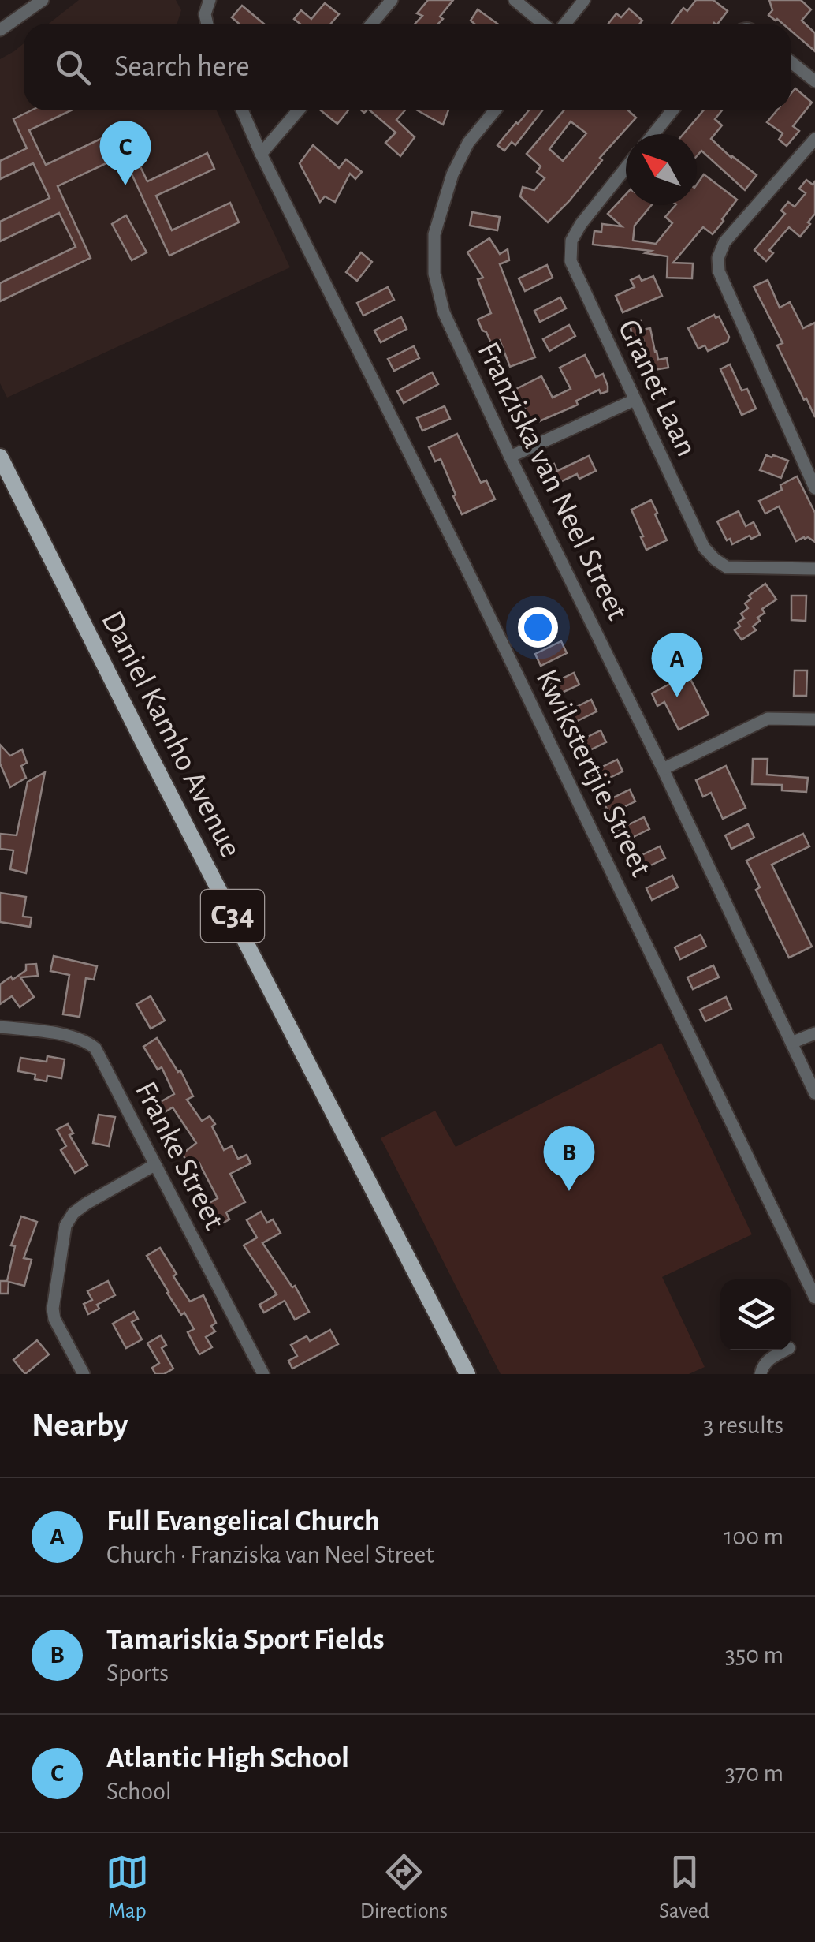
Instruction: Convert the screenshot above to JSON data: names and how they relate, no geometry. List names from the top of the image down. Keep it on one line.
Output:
{"streets":{"main road":["Daniel Kamho Avenue","C34"],"street":["Granet Laan","Franziska van Neel Street","Kwikstertjie Street","Franke Street"]},"north":"top left","page":{"search":"Search here","pins":["C","A","B"],"heading":["Nearby","3 results"],"list":[{"mark":"A","name":"Full Evangelical Church","note":"Church · Franziska van Neel Street","value":"100 m"},{"mark":"B","name":"Tamariskia Sport Fields","note":"Sports","value":"350 m"},{"mark":"C","name":"Atlantic High School","note":"School","value":"370 m"}],"nav":["Map","Directions","Saved"]}}
